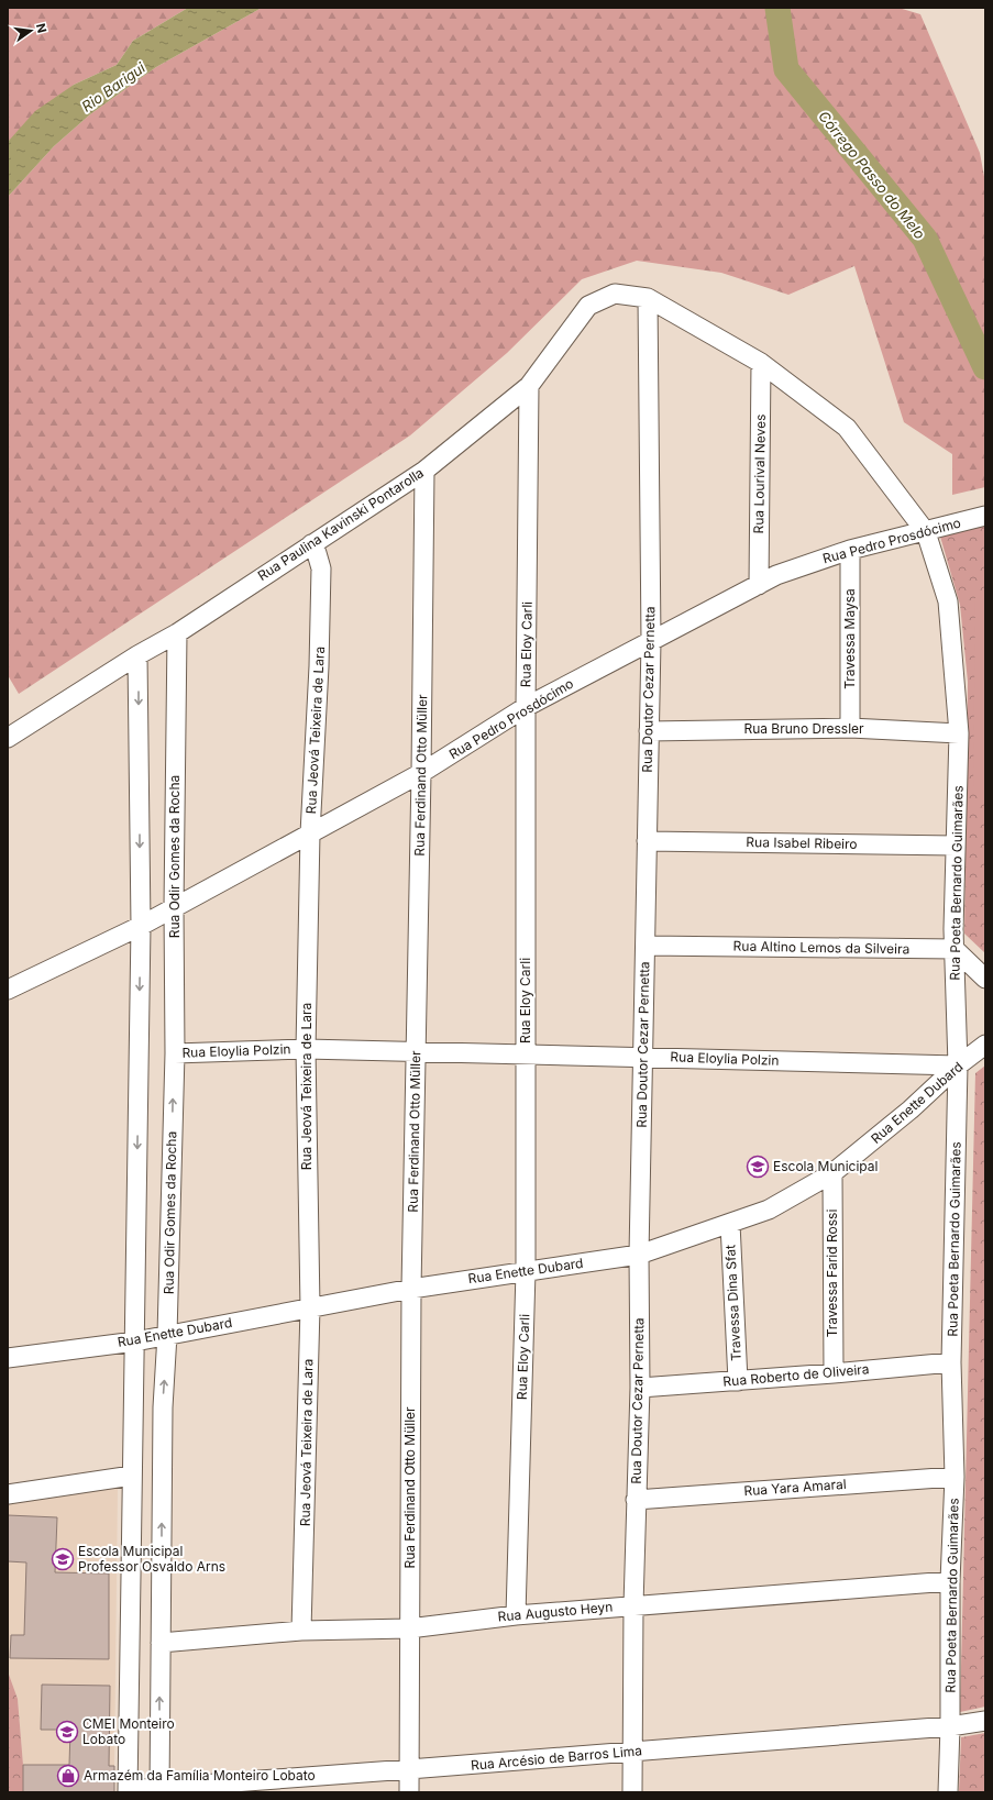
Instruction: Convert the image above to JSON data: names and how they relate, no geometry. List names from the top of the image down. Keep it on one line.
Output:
{"streets":{"street":["Rua Lourival Neves","Rua Paulina Kavinski Pontarolla","Rua Pedro Prosdócimo","Travessa Maysa","Rua Eloy Carli","Rua Doutor Cezar Pernetta","Rua Bruno Dressler","Rua Jeová Teixeira de Lara","Rua Ferdinand Otto Müller","Rua Isabel Ribeiro","Rua Odir Gomes da Rocha","Rua Poeta Bernardo Guimarães","Rua Altino Lemos da Silveira","Rua Eloylia Polzin","Rua Enette Dubard","Travessa Farid Rossi","Travessa Dina Sfat","Rua Roberto de Oliveira","Rua Yara Amaral","Rua Augusto Heyn","Rua Arcésio de Barros Lima"]},"crossings":[["Rua Lourival Neves","Rua Pedro Prosdócimo"],["Rua Lourival Neves","Rua Poeta Bernardo Guimarães"],["Rua Paulina Kavinski Pontarolla","Rua Eloy Carli"],["Rua Paulina Kavinski Pontarolla","Rua Doutor Cezar Pernetta"],["Rua Paulina Kavinski Pontarolla","Rua Jeová Teixeira de Lara"],["Rua Paulina Kavinski Pontarolla","Rua Ferdinand Otto Müller"],["Rua Paulina Kavinski Pontarolla","Rua Odir Gomes da Rocha"],["Rua Paulina Kavinski Pontarolla","Rua Poeta Bernardo Guimarães"],["Rua Pedro Prosdócimo","Travessa Maysa"],["Rua Pedro Prosdócimo","Rua Eloy Carli"],["Rua Pedro Prosdócimo","Rua Doutor Cezar Pernetta"],["Rua Pedro Prosdócimo","Rua Jeová Teixeira de Lara"],["Rua Pedro Prosdócimo","Rua Ferdinand Otto Müller"],["Rua Pedro Prosdócimo","Rua Odir Gomes da Rocha"],["Rua Pedro Prosdócimo","Rua Poeta Bernardo Guimarães"],["Travessa Maysa","Rua Bruno Dressler"],["Rua Eloy Carli","Rua Eloylia Polzin"],["Rua Eloy Carli","Rua Enette Dubard"],["Rua Eloy Carli","Rua Augusto Heyn"],["Rua Doutor Cezar Pernetta","Rua Bruno Dressler"],["Rua Doutor Cezar Pernetta","Rua Isabel Ribeiro"],["Rua Doutor Cezar Pernetta","Rua Poeta Bernardo Guimarães"],["Rua Doutor Cezar Pernetta","Rua Altino Lemos da Silveira"],["Rua Doutor Cezar Pernetta","Rua Eloylia Polzin"],["Rua Doutor Cezar Pernetta","Rua Enette Dubard"],["Rua Doutor Cezar Pernetta","Rua Roberto de Oliveira"],["Rua Doutor Cezar Pernetta","Rua Yara Amaral"],["Rua Doutor Cezar Pernetta","Rua Augusto Heyn"],["Rua Doutor Cezar Pernetta","Rua Arcésio de Barros Lima"],["Rua Bruno Dressler","Rua Poeta Bernardo Guimarães"],["Rua Jeová Teixeira de Lara","Rua Eloylia Polzin"],["Rua Jeová Teixeira de Lara","Rua Enette Dubard"],["Rua Jeová Teixeira de Lara","Rua Augusto Heyn"],["Rua Ferdinand Otto Müller","Rua Eloylia Polzin"],["Rua Ferdinand Otto Müller","Rua Enette Dubard"],["Rua Ferdinand Otto Müller","Rua Augusto Heyn"],["Rua Ferdinand Otto Müller","Rua Arcésio de Barros Lima"],["Rua Isabel Ribeiro","Rua Poeta Bernardo Guimarães"],["Rua Odir Gomes da Rocha","Rua Eloylia Polzin"],["Rua Odir Gomes da Rocha","Rua Enette Dubard"],["Rua Odir Gomes da Rocha","Rua Augusto Heyn"],["Rua Odir Gomes da Rocha","Rua Arcésio de Barros Lima"],["Rua Poeta Bernardo Guimarães","Rua Altino Lemos da Silveira"],["Rua Poeta Bernardo Guimarães","Rua Eloylia Polzin"],["Rua Poeta Bernardo Guimarães","Rua Enette Dubard"],["Rua Poeta Bernardo Guimarães","Rua Roberto de Oliveira"],["Rua Poeta Bernardo Guimarães","Rua Yara Amaral"],["Rua Poeta Bernardo Guimarães","Rua Augusto Heyn"],["Rua Poeta Bernardo Guimarães","Rua Arcésio de Barros Lima"],["Rua Eloylia Polzin","Rua Enette Dubard"],["Rua Enette Dubard","Travessa Farid Rossi"],["Rua Enette Dubard","Travessa Dina Sfat"],["Travessa Farid Rossi","Rua Roberto de Oliveira"],["Travessa Dina Sfat","Rua Roberto de Oliveira"]],"water":["Rio Barigui","Córrego Passo do Melo"],"places":{"school or university":["Escola Municipal","Escola Municipal Professor Osvaldo Arns","CMEI Monteiro Lobato"],"shop":["Armazém da Família Monteiro Lobato"]},"north":"right"}
